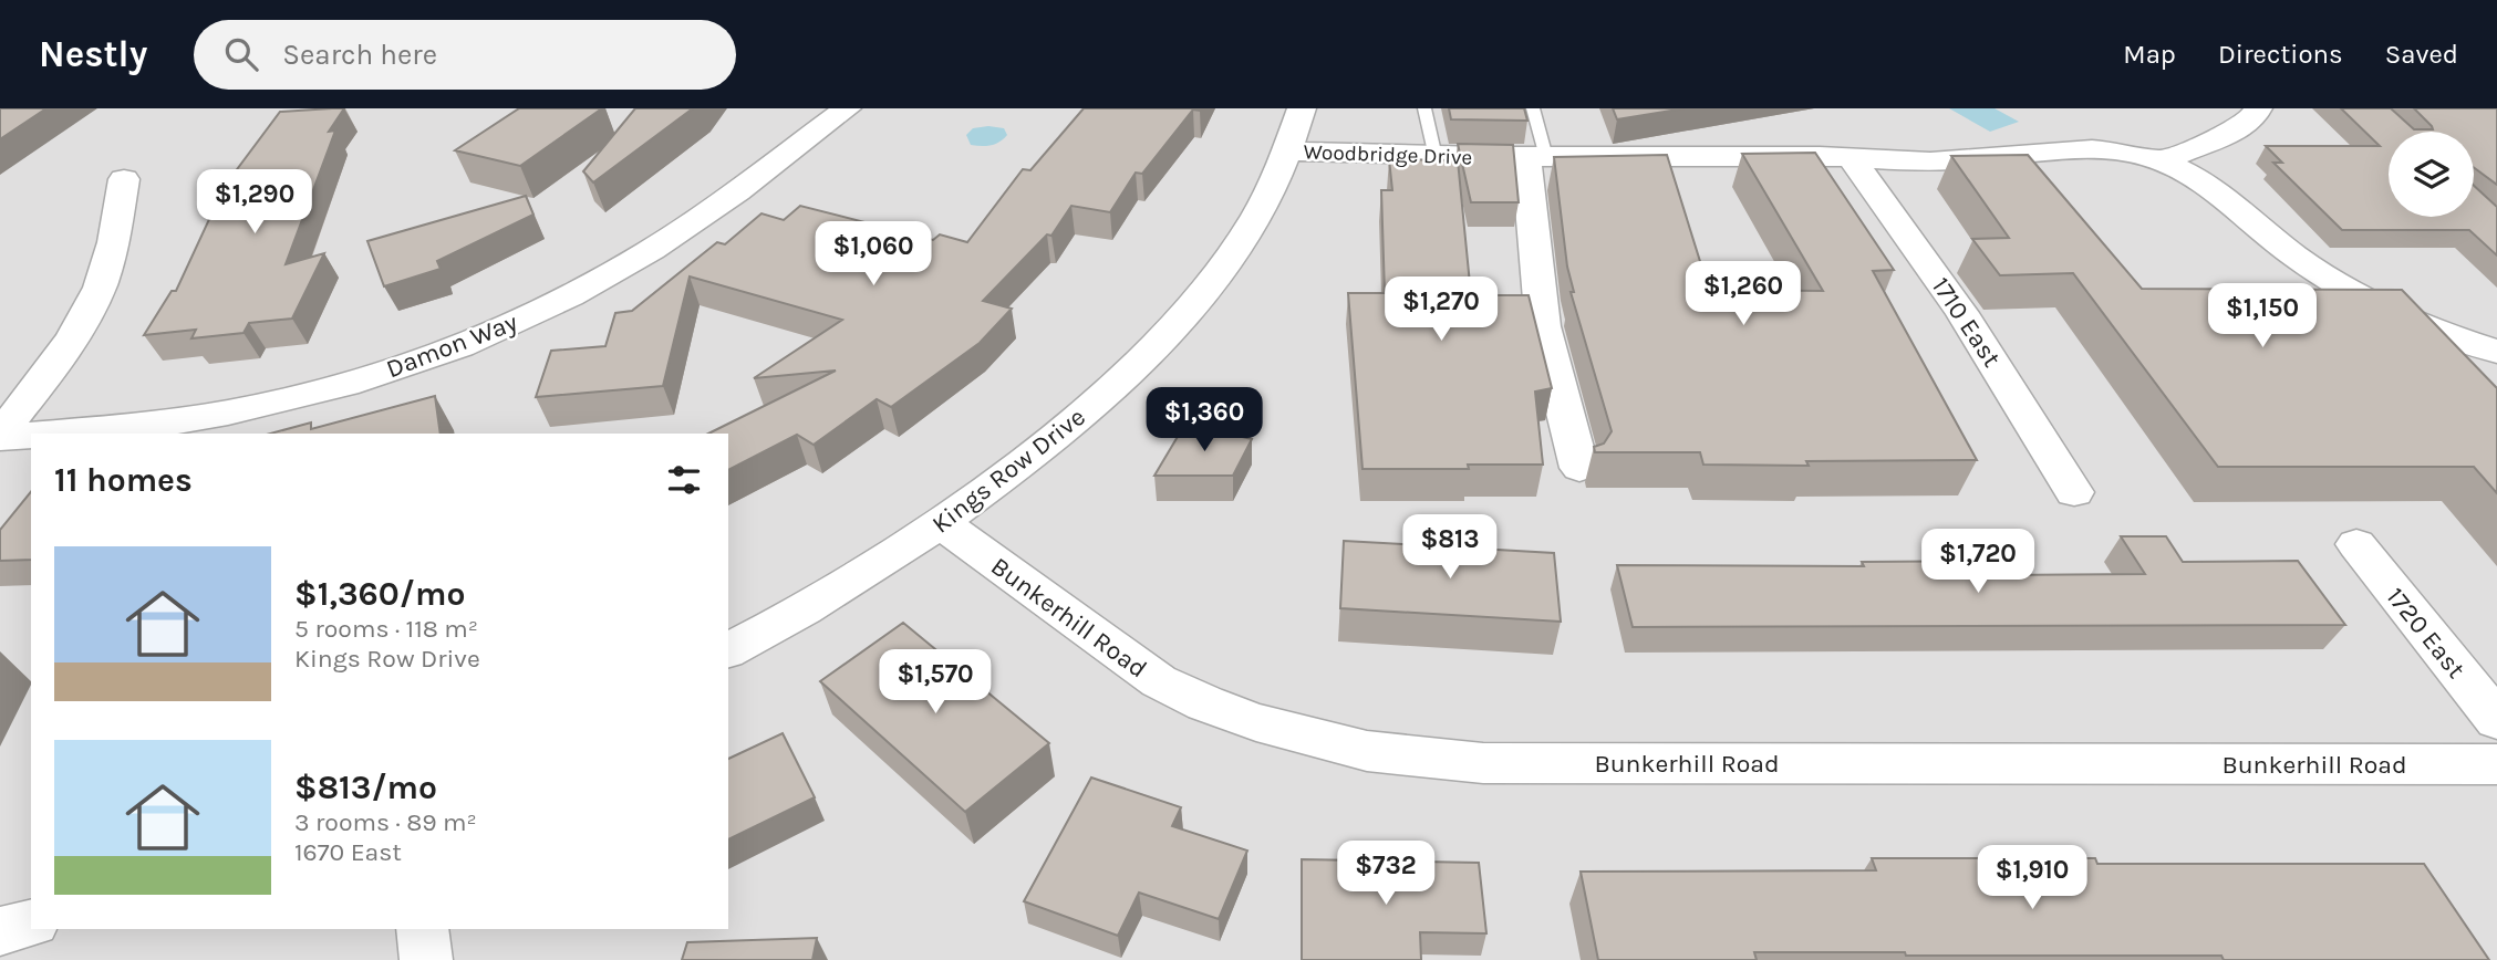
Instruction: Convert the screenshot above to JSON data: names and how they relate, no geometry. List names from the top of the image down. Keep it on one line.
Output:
{"streets":{"street":["Woodbridge Drive","1710 East","Damon Way","Kings Row Drive","Bunkerhill Road","1720 East"]},"crossings":[["Woodbridge Drive","1710 East"],["Woodbridge Drive","Kings Row Drive"],["Kings Row Drive","Bunkerhill Road"]],"page":{"header":"Nestly","search":"Search here","nav":["Map","Directions","Saved"],"price":["$1,290","$1,060","$1,260","$1,270","$1,150","$1,360","$813","$1,720","$1,570","$732","$1,910"],"heading":"11 homes","list":[{"name":"$1,360/mo","note":"5 rooms · 118 m² · Kings Row Drive"},{"name":"$813/mo","note":"3 rooms · 89 m² · 1670 East"}]}}
